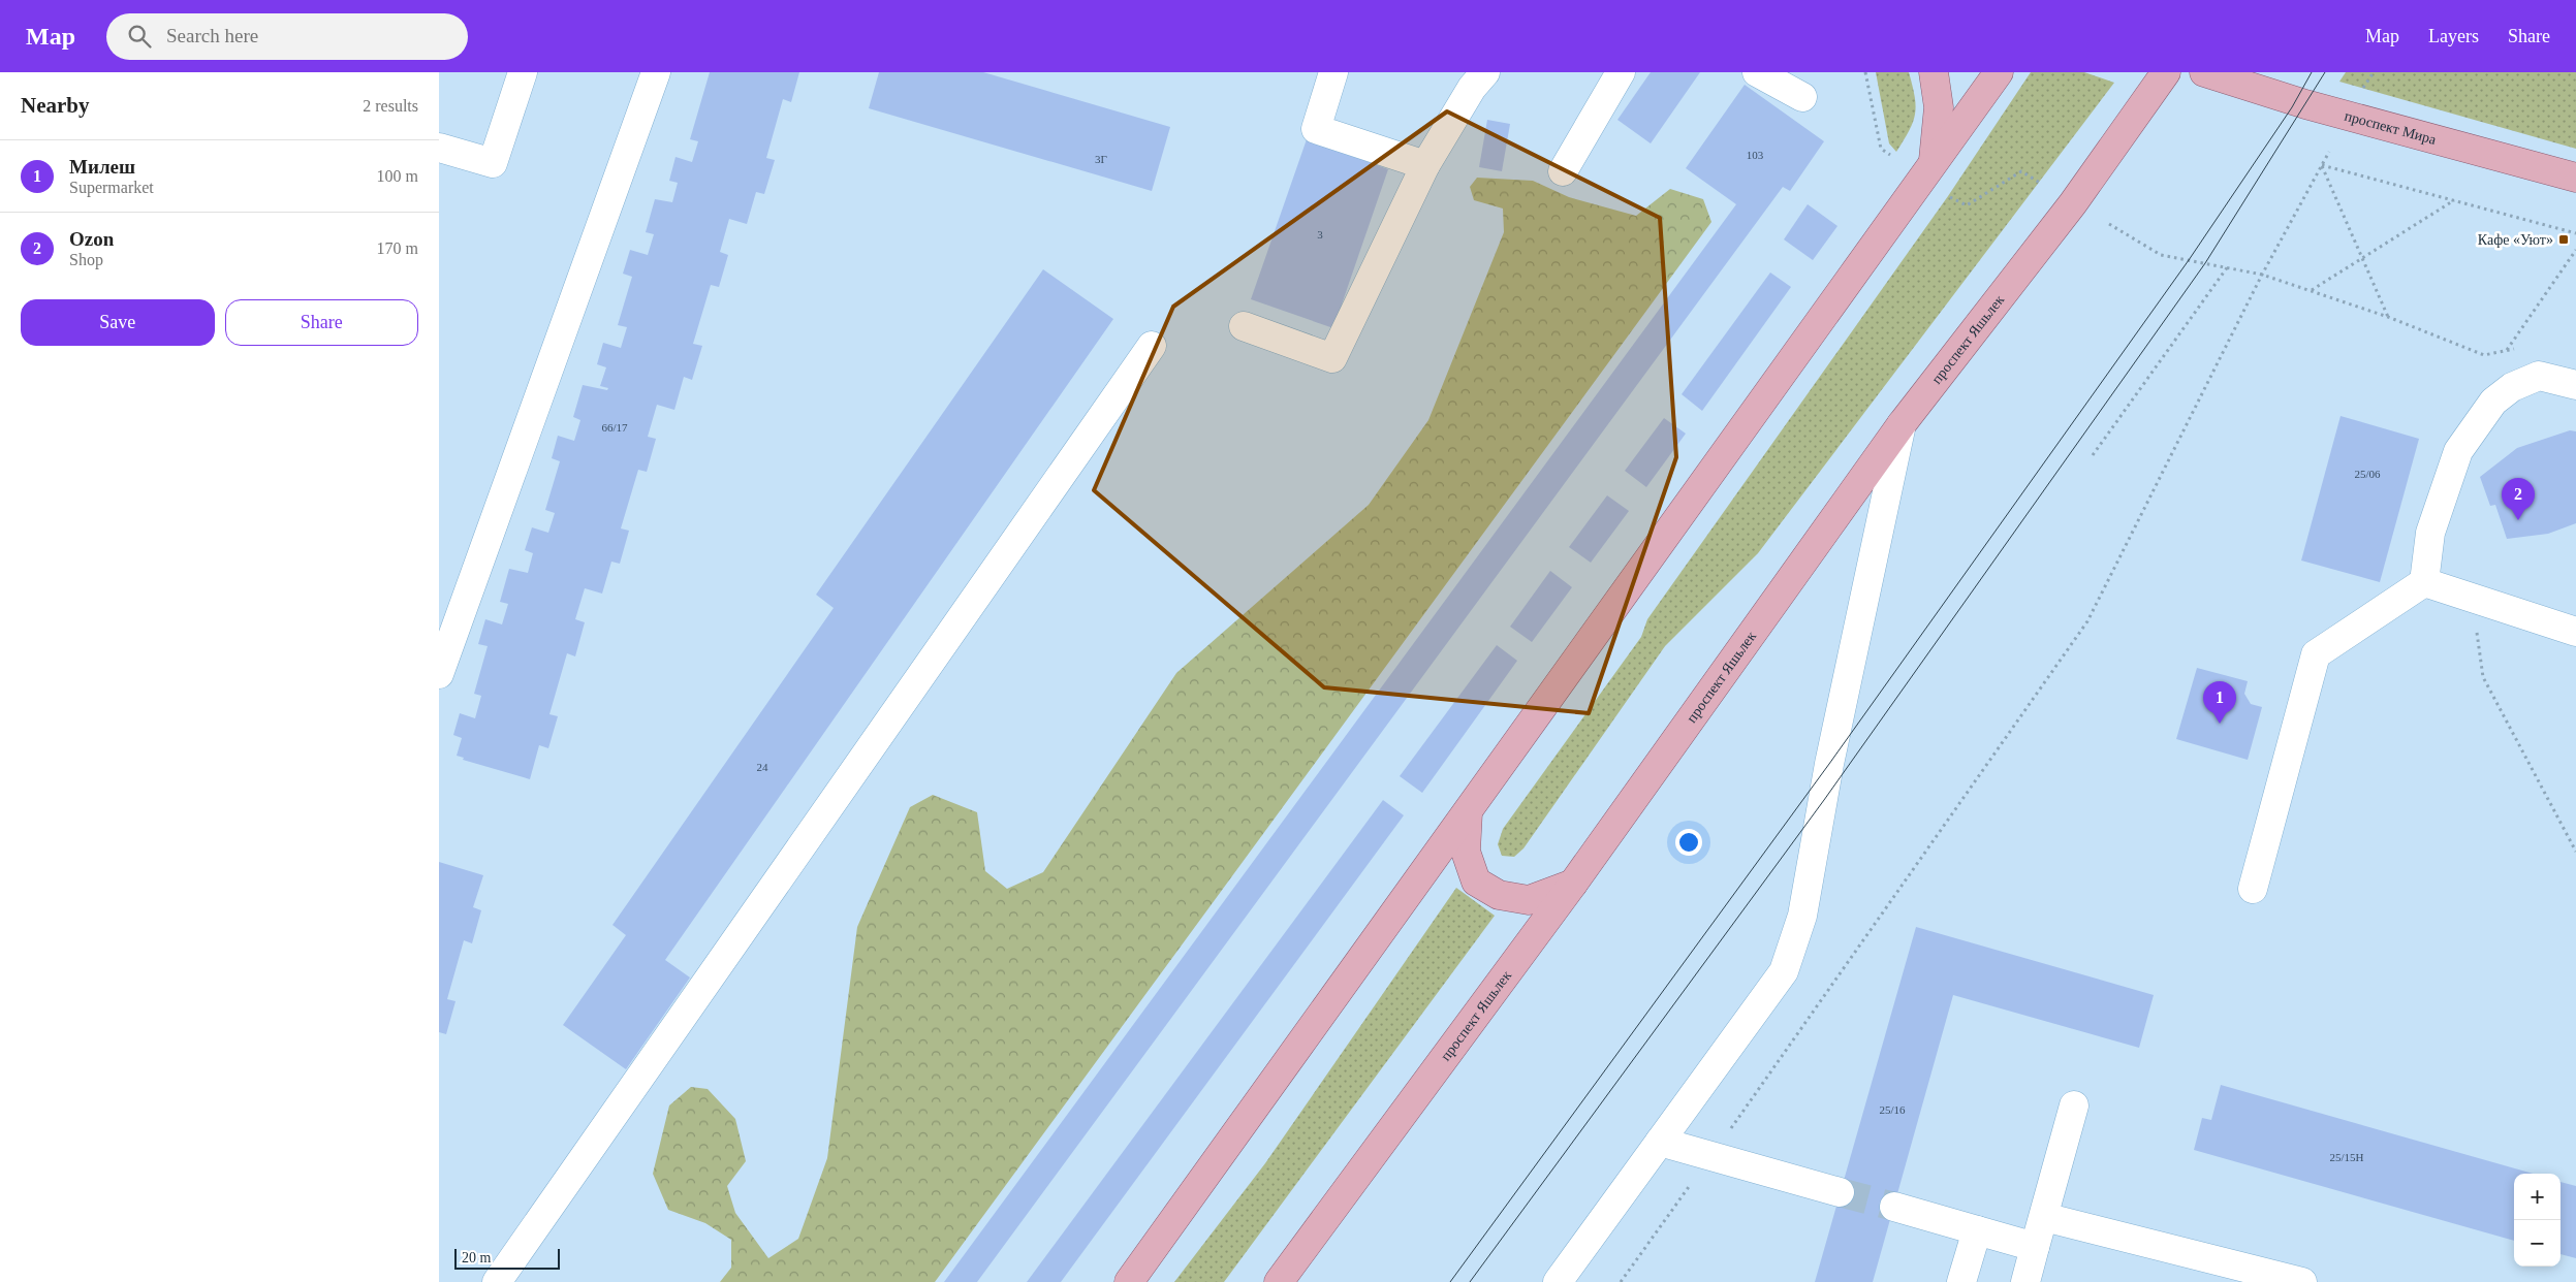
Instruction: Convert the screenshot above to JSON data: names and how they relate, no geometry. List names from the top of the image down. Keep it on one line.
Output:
{"streets":{"main road":["проспект Мира","проспект Яшьлек"]},"places":{"transit":["Кафе «Уют»"]},"house_numbers":["103","3Г","3","66/17","25/06","24","25/16","25/15Н"],"scale_bar":"20 m","page":{"header":"Map","search":"Search here","nav":["Map","Layers","Share"],"heading":["Nearby","2 results"],"list":[{"mark":"1","name":"Милеш","note":"Supermarket","value":"100 m"},{"mark":"2","name":"Ozon","note":"Shop","value":"170 m"}],"buttons":["Save","Share"],"pins":["2","1"],"map_buttons":["+","−"],"scale":"20 m"}}
